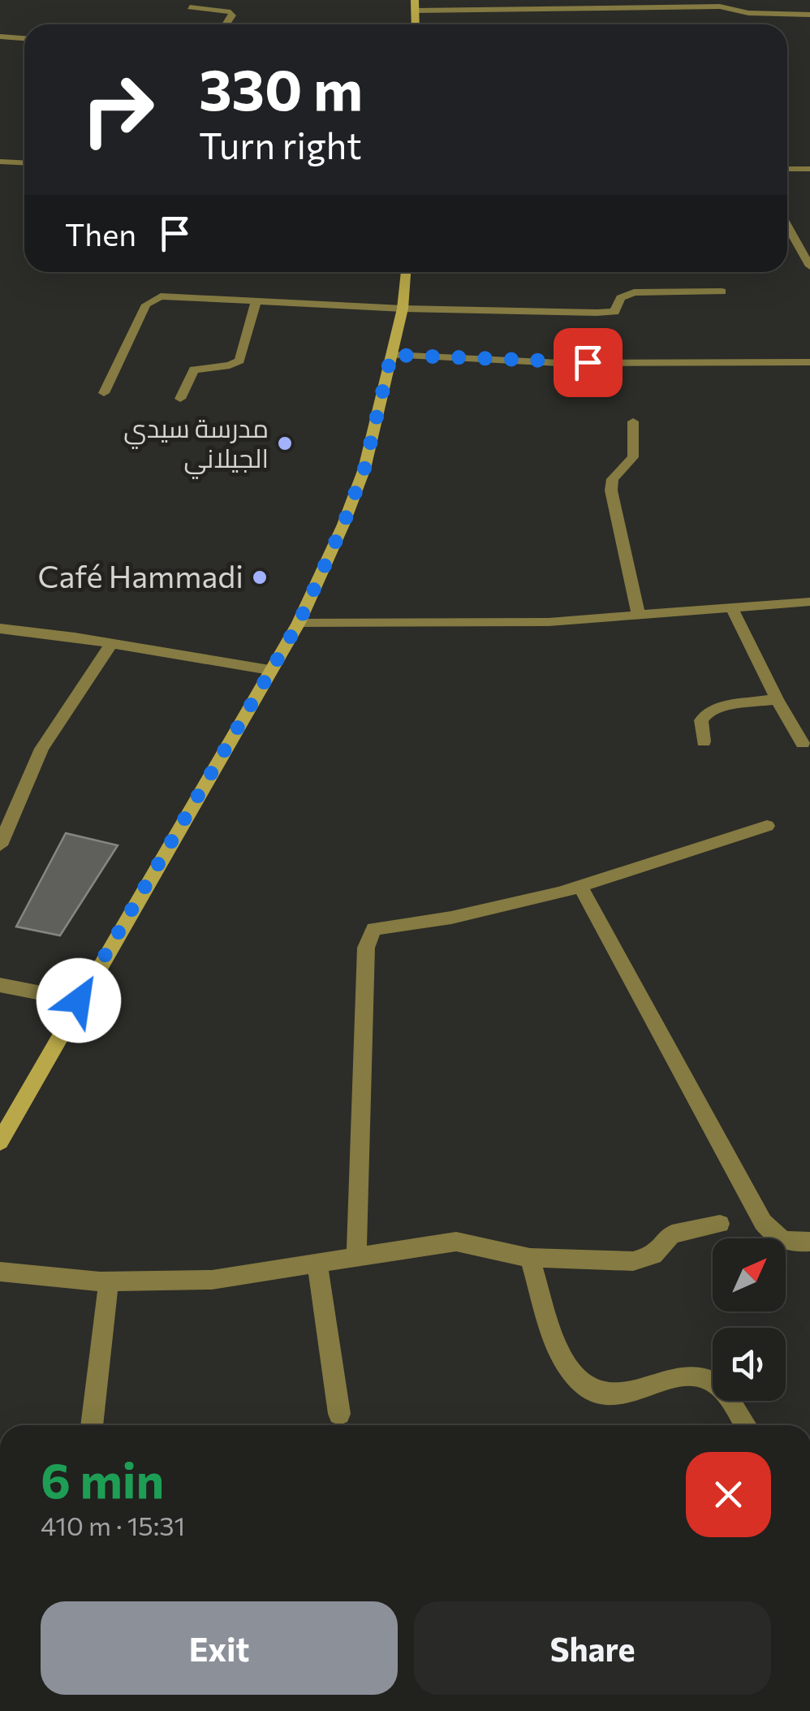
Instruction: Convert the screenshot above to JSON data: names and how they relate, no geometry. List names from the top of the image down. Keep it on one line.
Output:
{"places":["مدرسة سيدي الجيلاني","Café Hammadi"],"north":"top right","page":{"turn":["330 m","Turn right"],"then":"Then","heading":["6 min","410 m · 15:31"],"buttons":["Exit","Share"]}}
